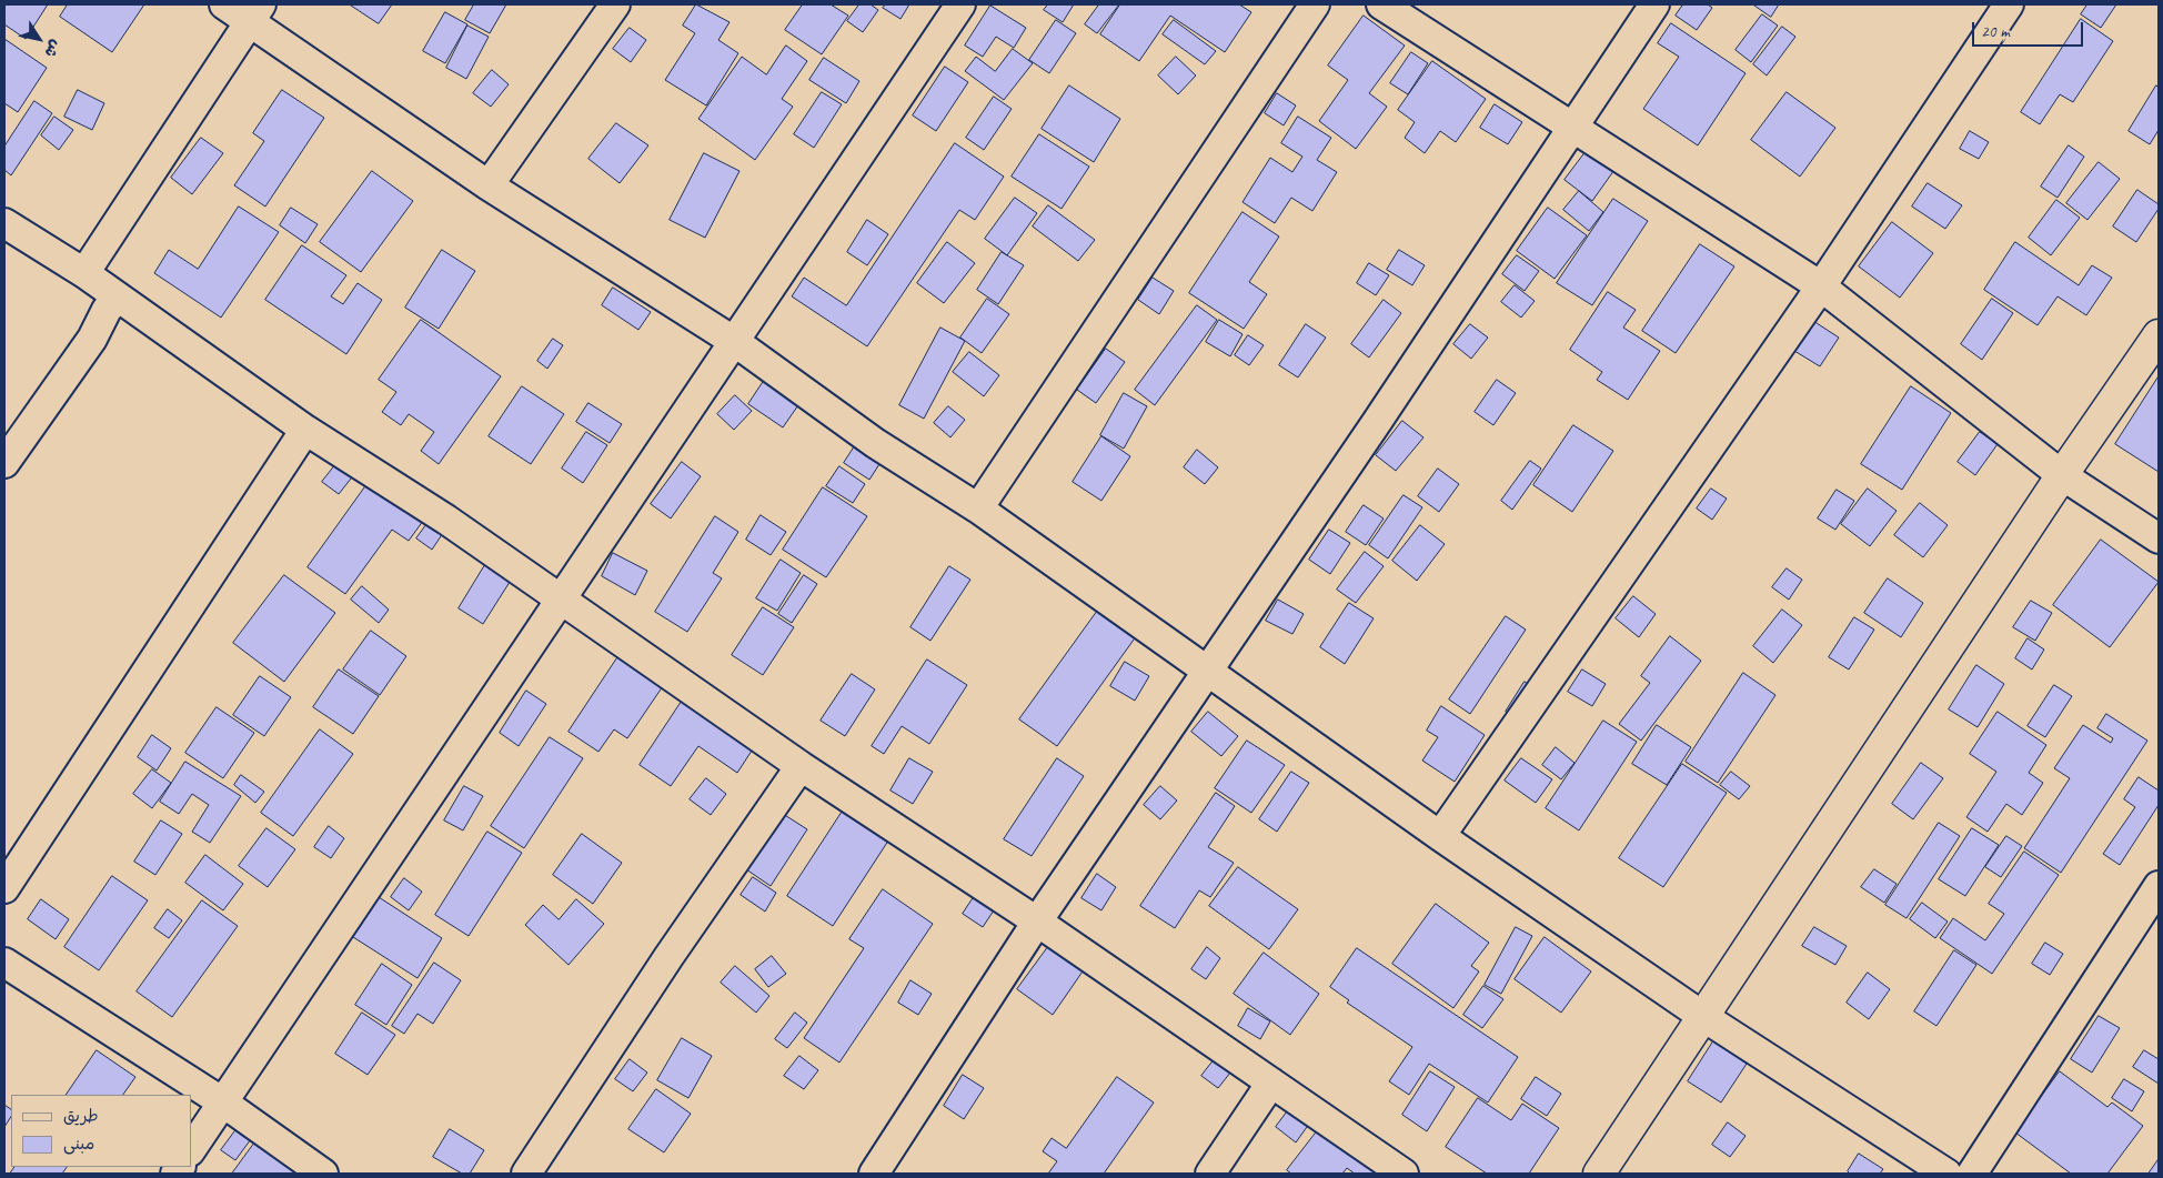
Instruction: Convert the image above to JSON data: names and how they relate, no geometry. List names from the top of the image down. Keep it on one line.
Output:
{"legend":["طريق","مبنى"],"scale_bar":"20 m","north":"bottom right"}
